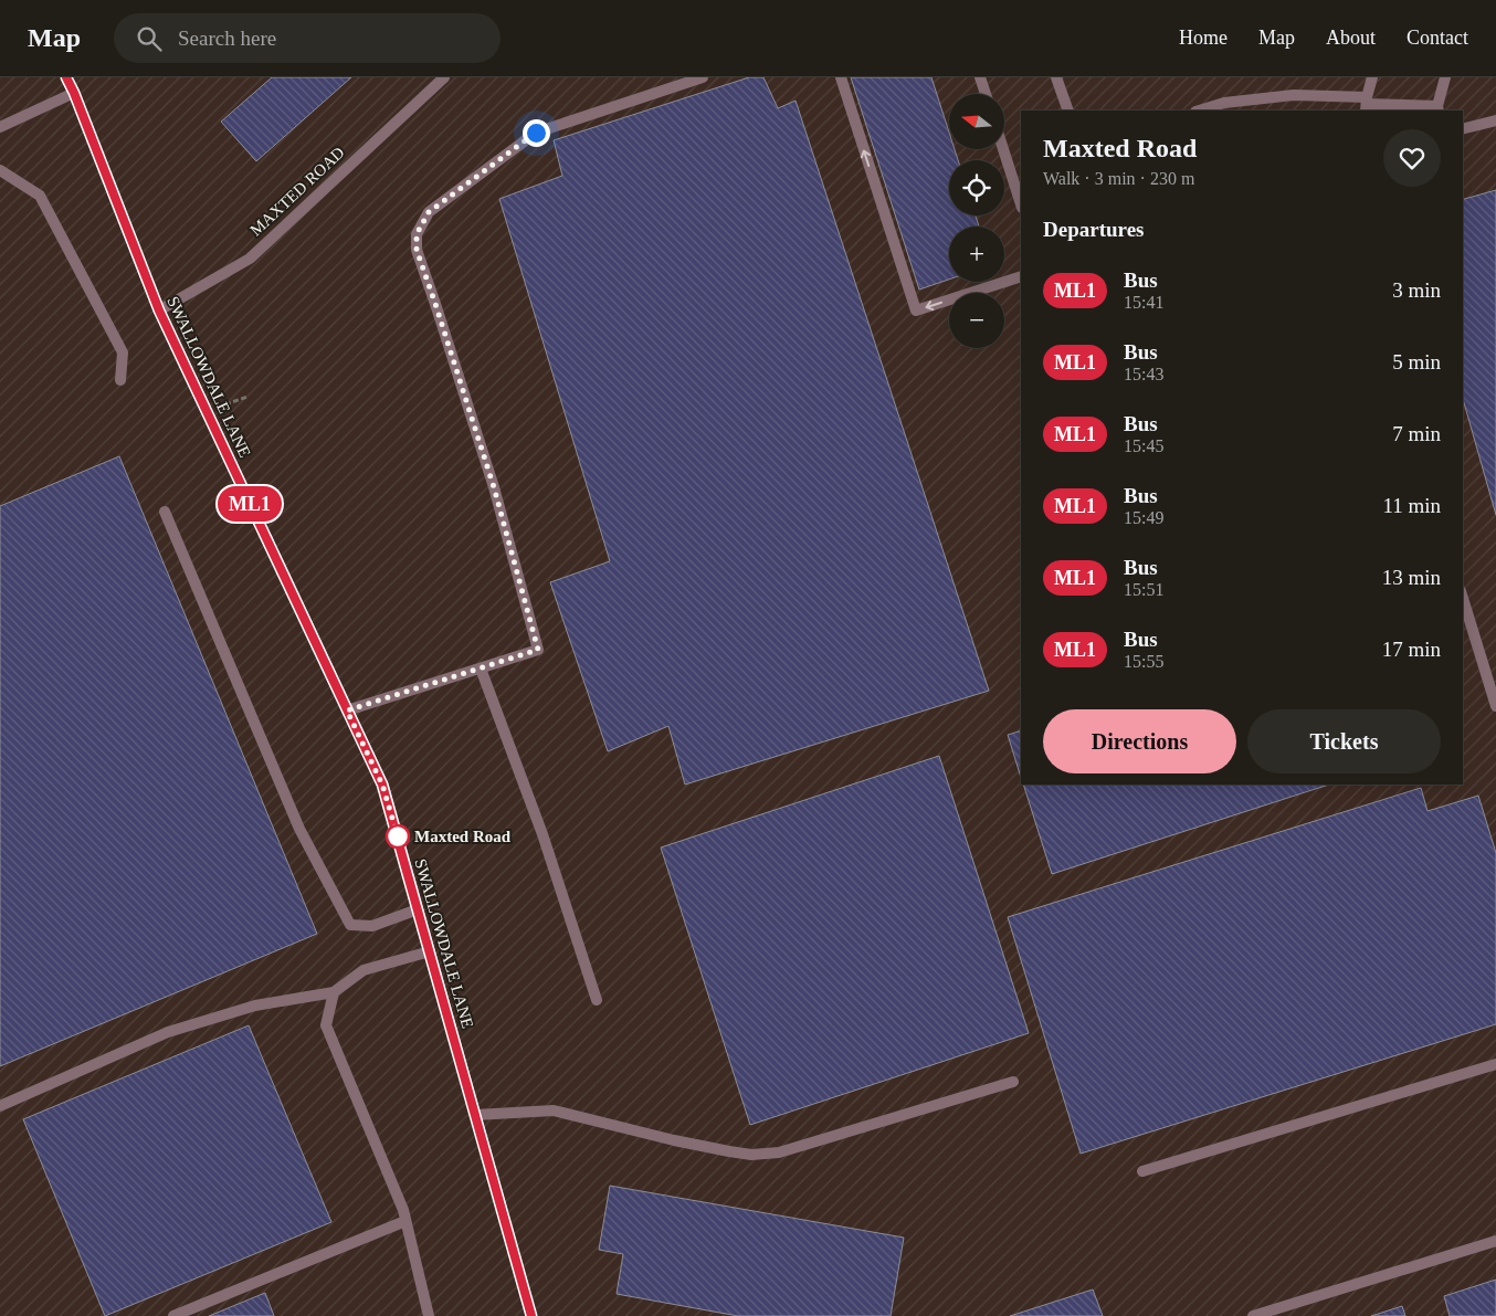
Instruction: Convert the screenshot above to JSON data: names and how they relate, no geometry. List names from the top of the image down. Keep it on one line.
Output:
{"streets":{"street":["MAXTED ROAD","SWALLOWDALE LANE"]},"crossings":[["MAXTED ROAD","SWALLOWDALE LANE"]],"places":["Maxted Road"],"lines":["bus line ML1"],"north":"left","page":{"header":"Map","search":"Search here","nav":["Home","Map","About","Contact"],"on_map":"ML1","map_buttons":["+","−"],"heading":[["Maxted Road","Walk · 3 min · 230 m"],"Departures"],"list":[{"mark":"ML1","name":"Bus","note":"15:41","value":"3 min"},{"mark":"ML1","name":"Bus","note":"15:43","value":"5 min"},{"mark":"ML1","name":"Bus","note":"15:45","value":"7 min"},{"mark":"ML1","name":"Bus","note":"15:49","value":"11 min"},{"mark":"ML1","name":"Bus","note":"15:51","value":"13 min"},{"mark":"ML1","name":"Bus","note":"15:55","value":"17 min"}],"buttons":["Directions","Tickets"]}}
